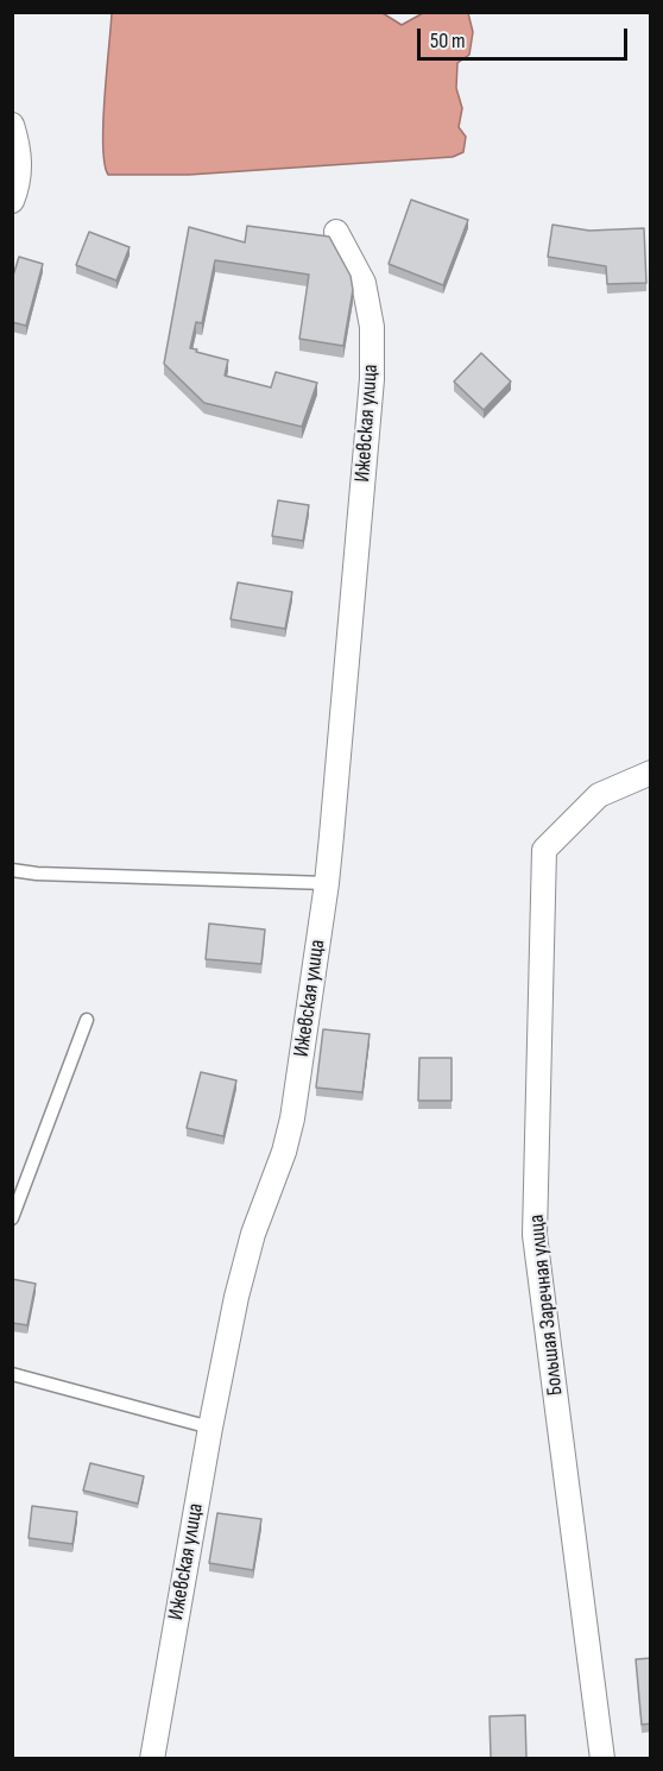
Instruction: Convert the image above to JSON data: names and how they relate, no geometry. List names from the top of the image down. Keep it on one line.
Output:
{"streets":{"street":["Ижевская улица","Большая Заречная улица"]},"scale_bar":"50 m"}
